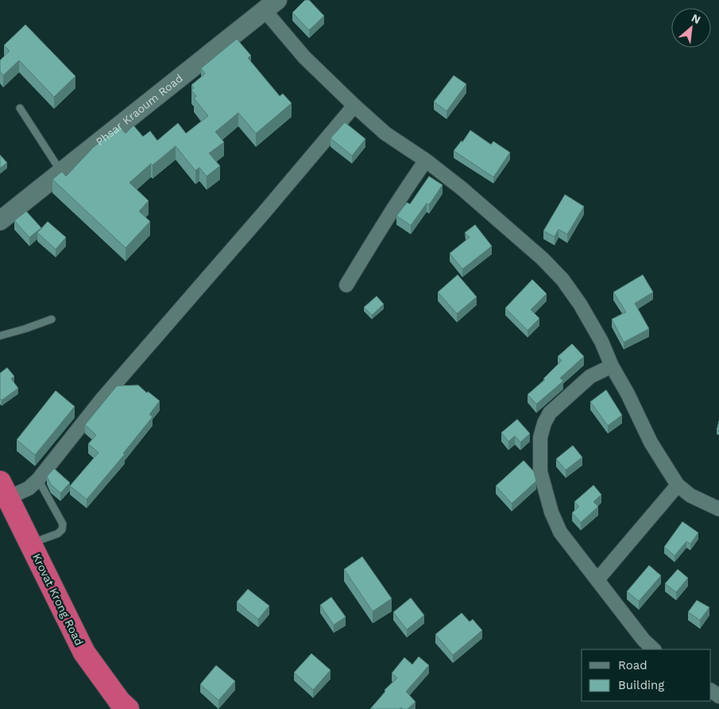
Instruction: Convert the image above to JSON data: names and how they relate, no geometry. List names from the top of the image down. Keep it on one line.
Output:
{"streets":{"highway":["Krovat Krong Road"],"main road":["Phsar Kraoum Road"]},"legend":["Road","Building"],"north":"top right"}
